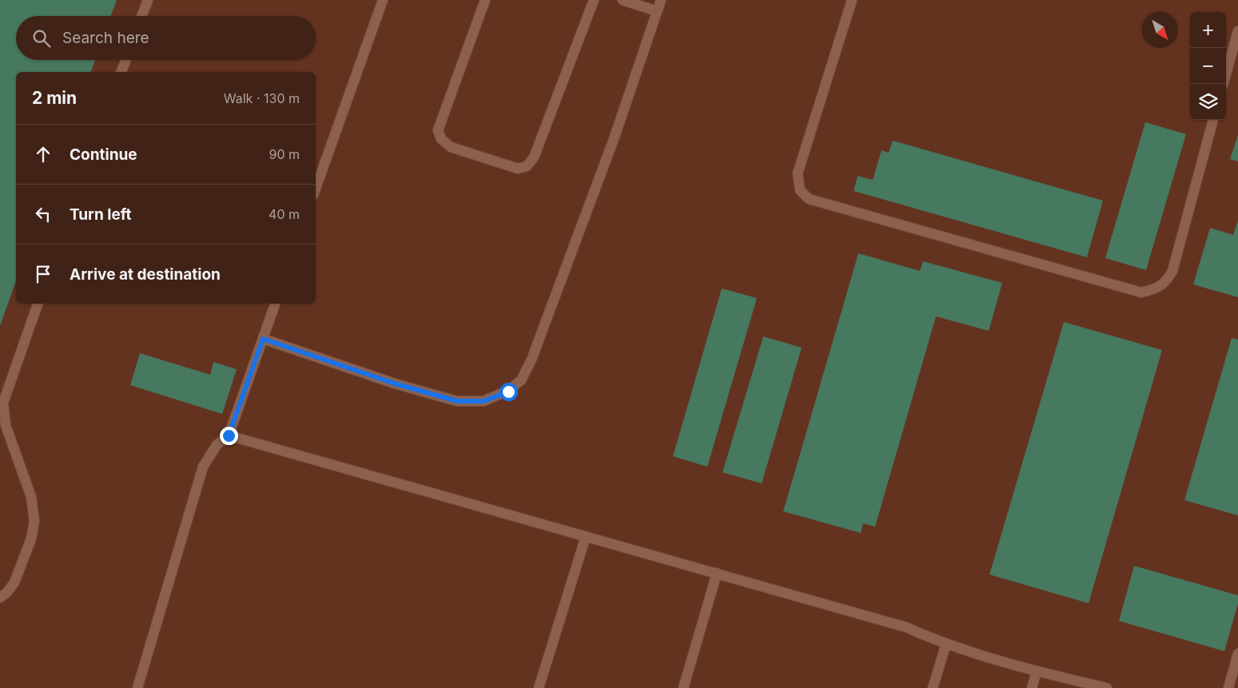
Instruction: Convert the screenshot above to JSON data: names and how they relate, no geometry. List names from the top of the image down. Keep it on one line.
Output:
{"north":"bottom right","page":{"map_buttons":["+","−"],"search":"Search here","heading":["2 min","Walk · 130 m"],"list":[["Continue","90 m"],["Turn left","40 m"],"Arrive at destination"]}}
